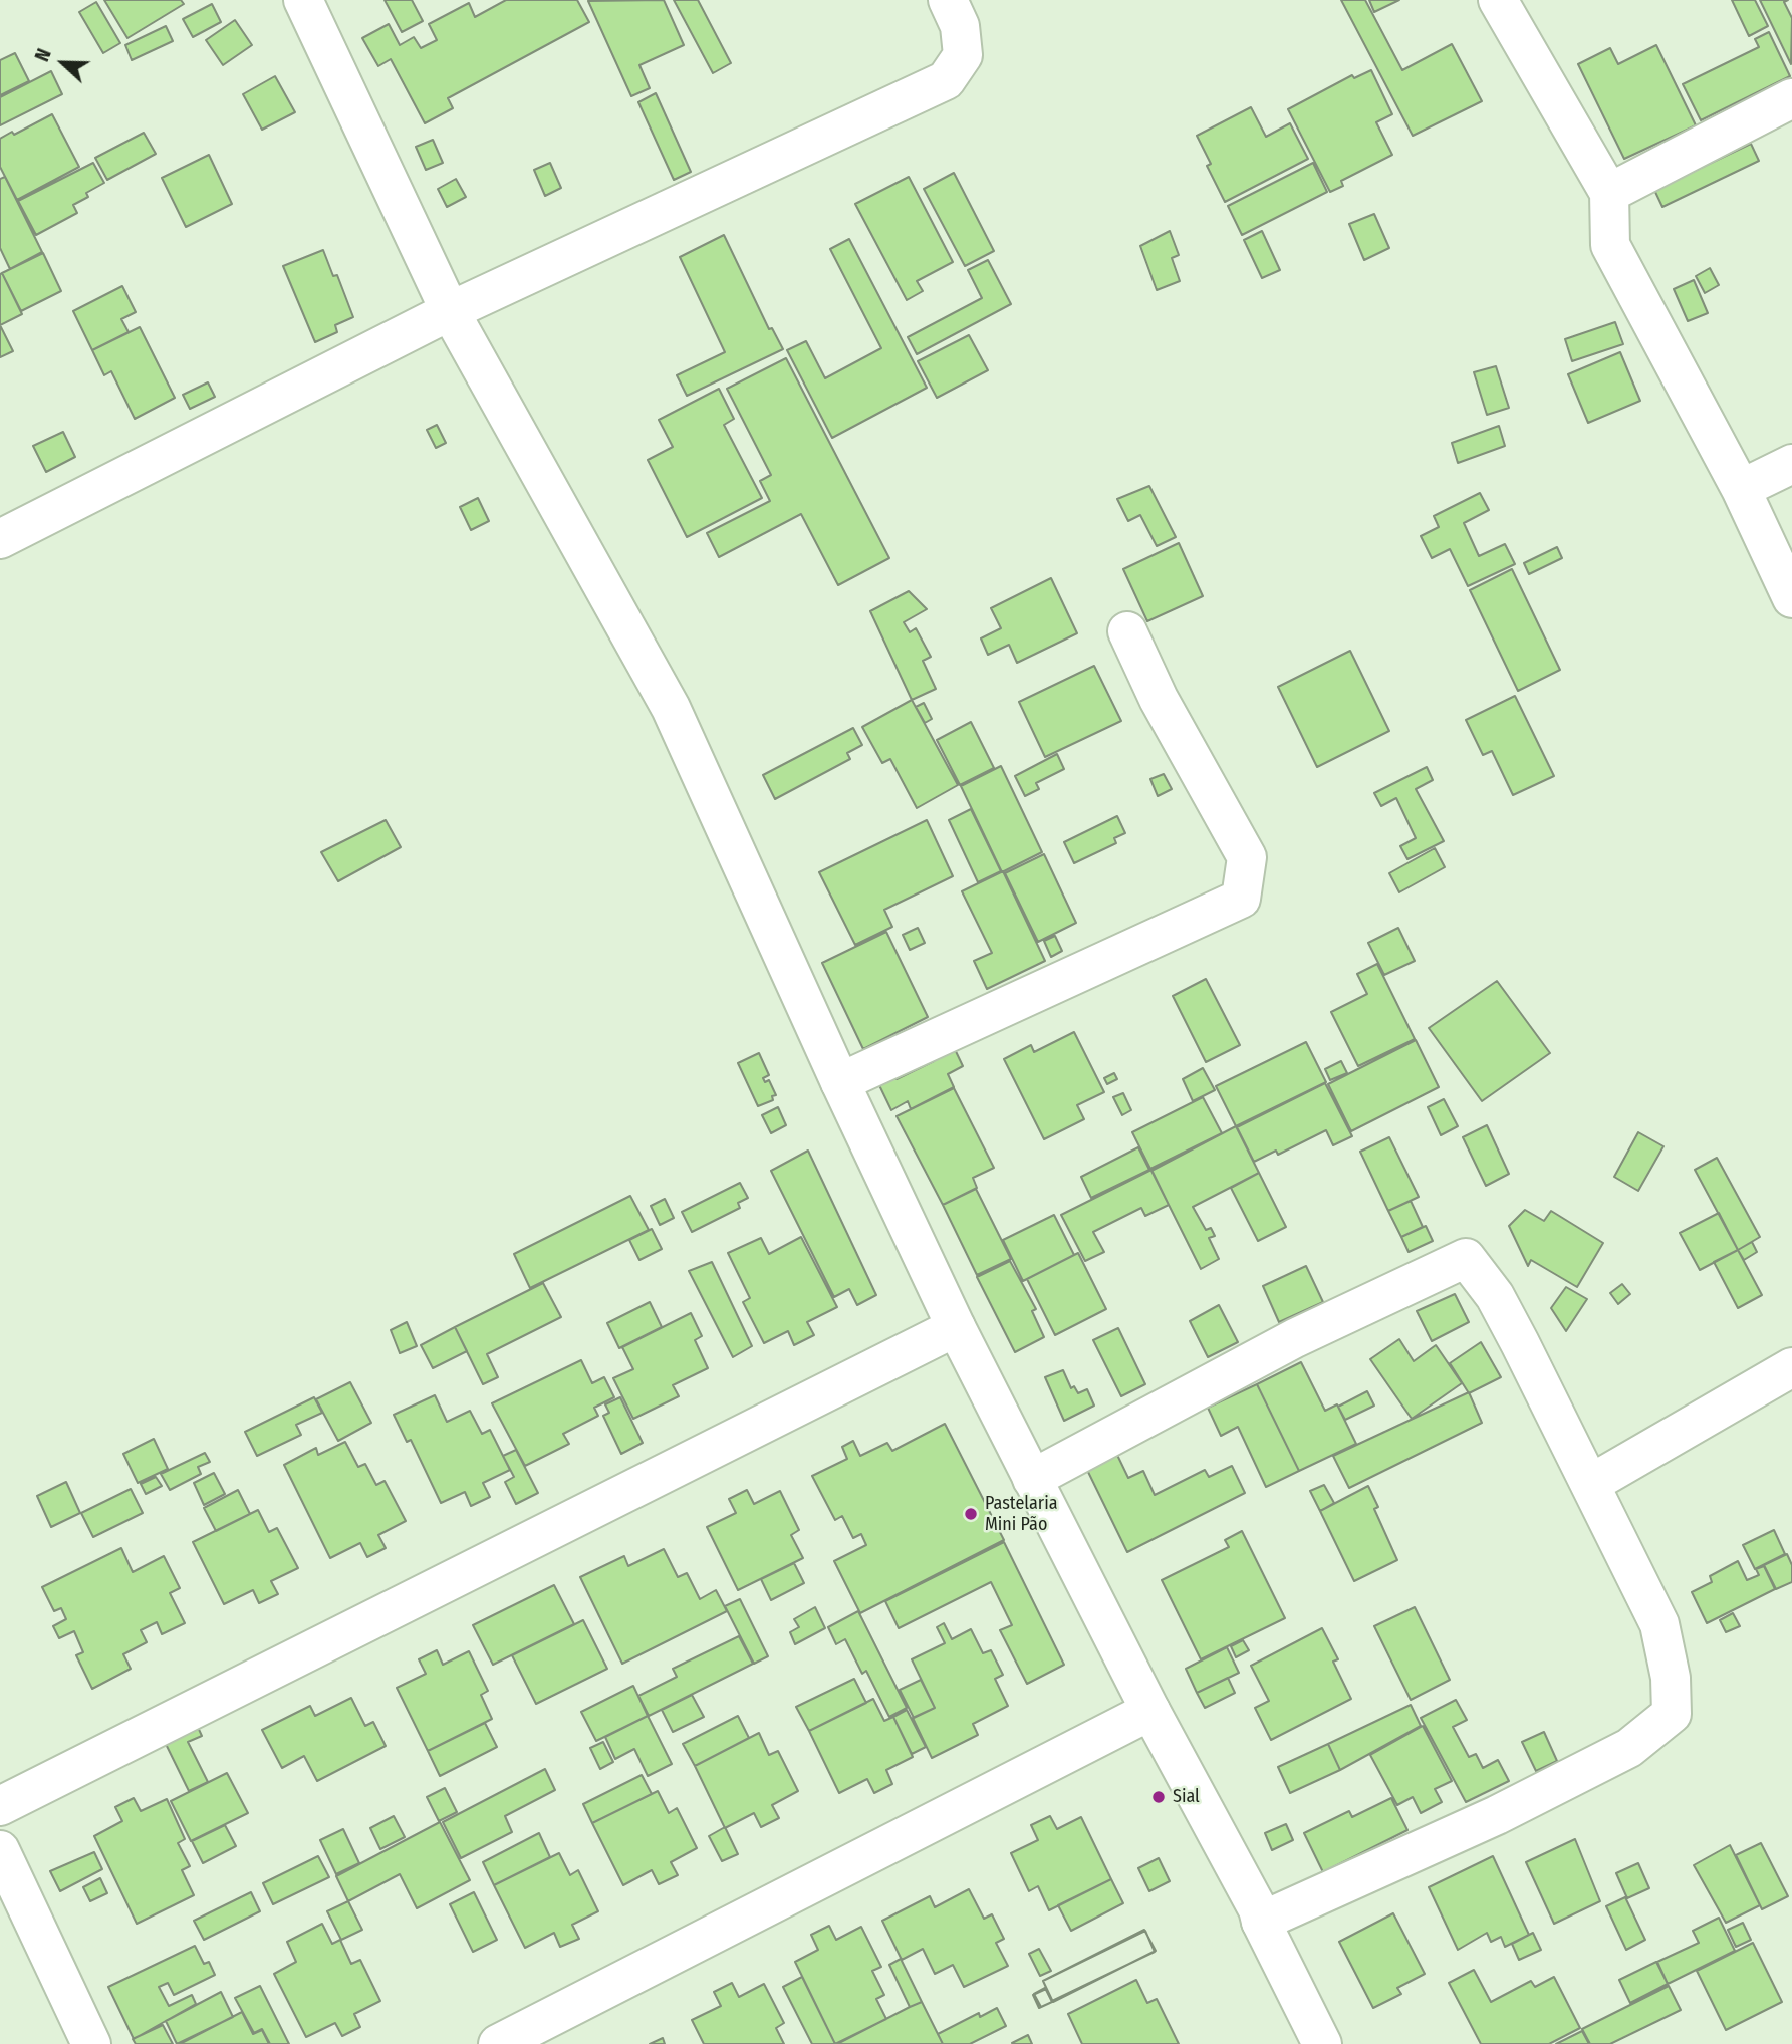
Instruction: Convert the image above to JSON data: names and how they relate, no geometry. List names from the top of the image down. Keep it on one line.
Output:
{"places":["Pastelaria Mini Pão","Sial"],"north":"left"}
